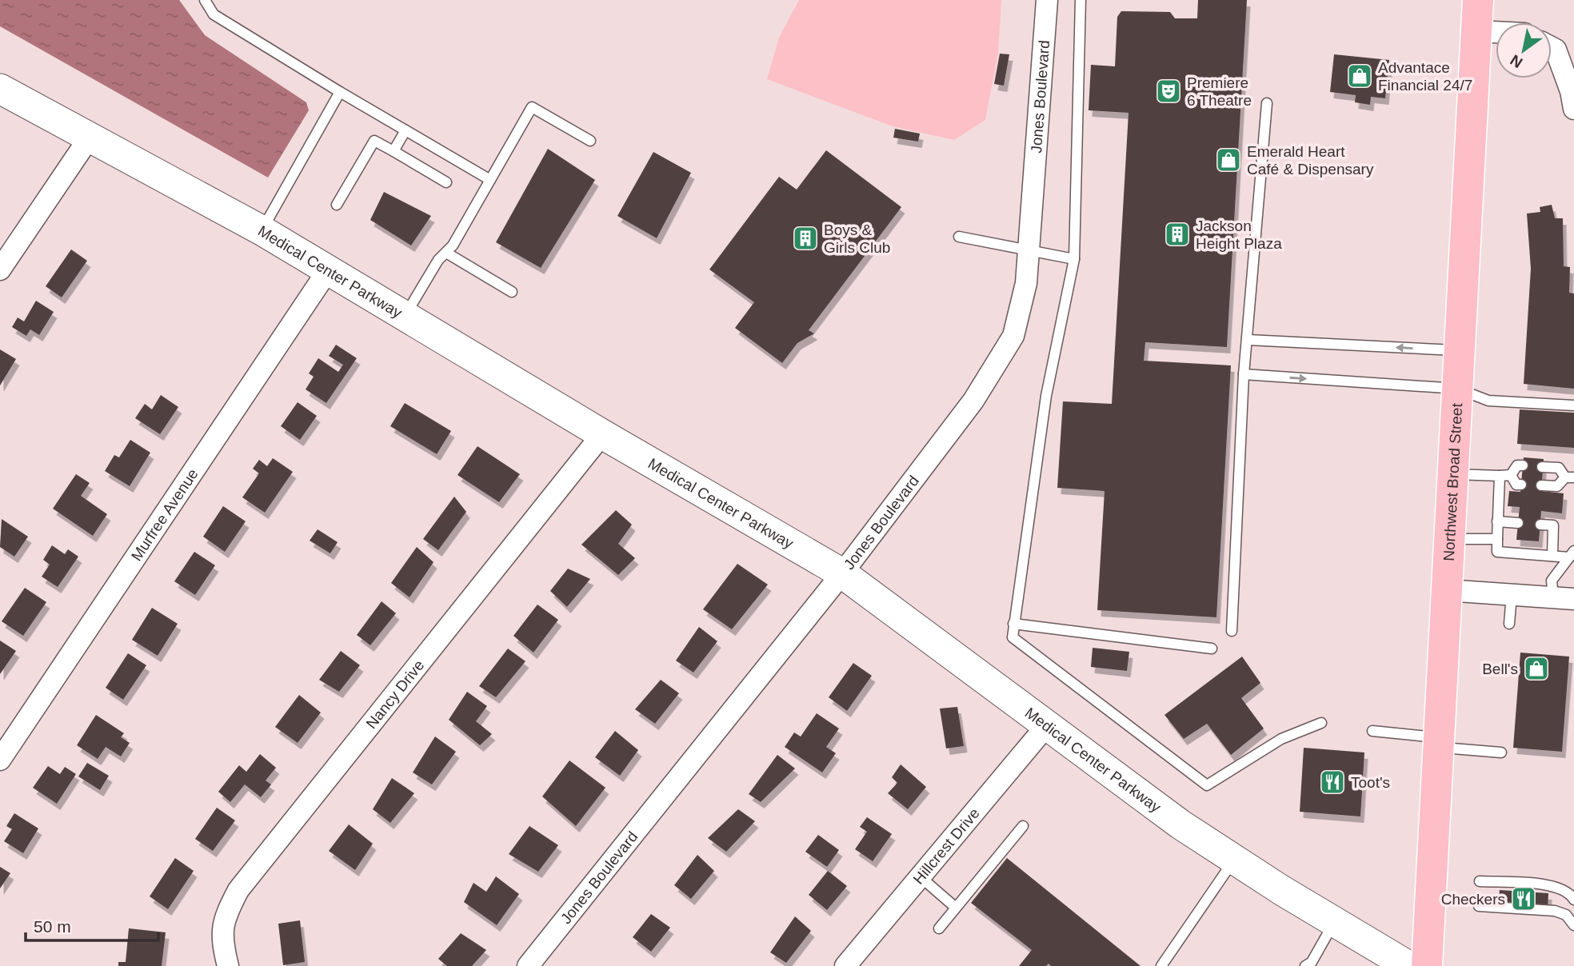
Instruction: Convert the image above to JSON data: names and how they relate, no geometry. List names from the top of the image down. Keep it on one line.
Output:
{"streets":{"main road":["Medical Center Parkway","Northwest Broad Street"],"street":["Jones Boulevard","Murfree Avenue","Nancy Drive","Hillcrest Drive"]},"crossings":[["Jones Boulevard","Medical Center Parkway"],["Medical Center Parkway","Murfree Avenue"],["Medical Center Parkway","Nancy Drive"],["Medical Center Parkway","Hillcrest Drive"]],"places":{"shop":["Advantace Financial 24/7","Emerald Heart Café & Dispensary","Bell's"],"theatre":["Premiere 6 Theatre"],"building":["Jackson Height Plaza","Boys & Girls Club"],"restaurant":["Toot's","Checkers"]},"scale_bar":"50 m","north":"bottom left"}
